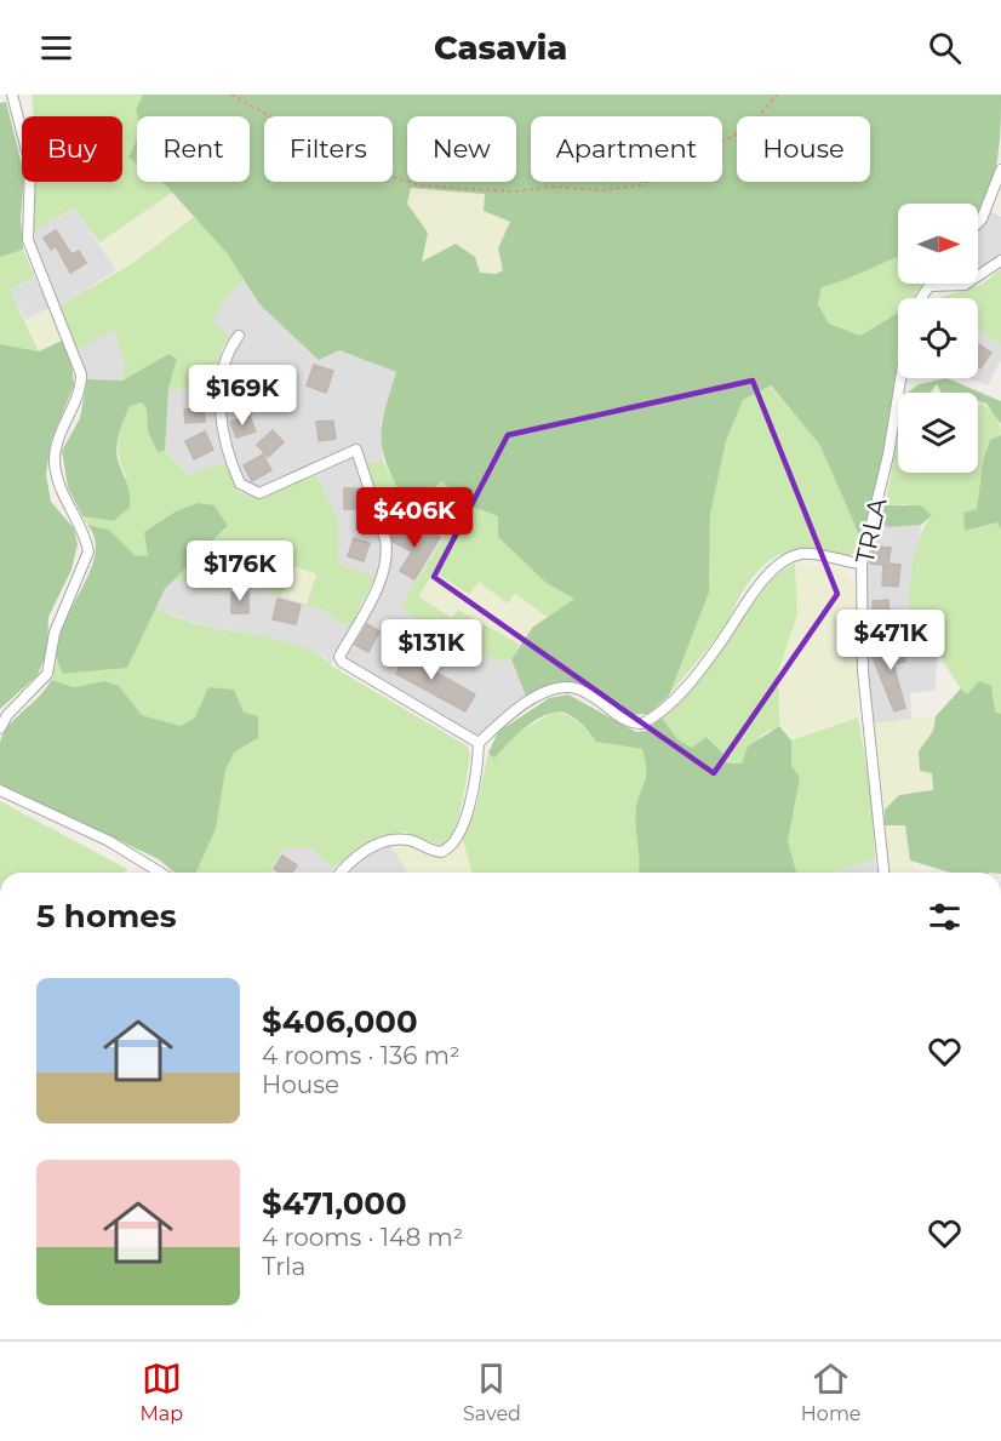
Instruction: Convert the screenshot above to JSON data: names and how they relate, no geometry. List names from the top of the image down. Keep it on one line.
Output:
{"streets":{"street":["TRLA"]},"north":"right","page":{"header":"Casavia","chip":["Buy","Rent","Filters","New","Apartment","House"],"price":["$169K","$406K","$176K","$471K","$131K"],"heading":"5 homes","list":[{"name":"$406,000","note":"4 rooms · 136 m² · House"},{"name":"$471,000","note":"4 rooms · 148 m² · Trla"}],"tabs":["Map","Saved","Home"]}}
